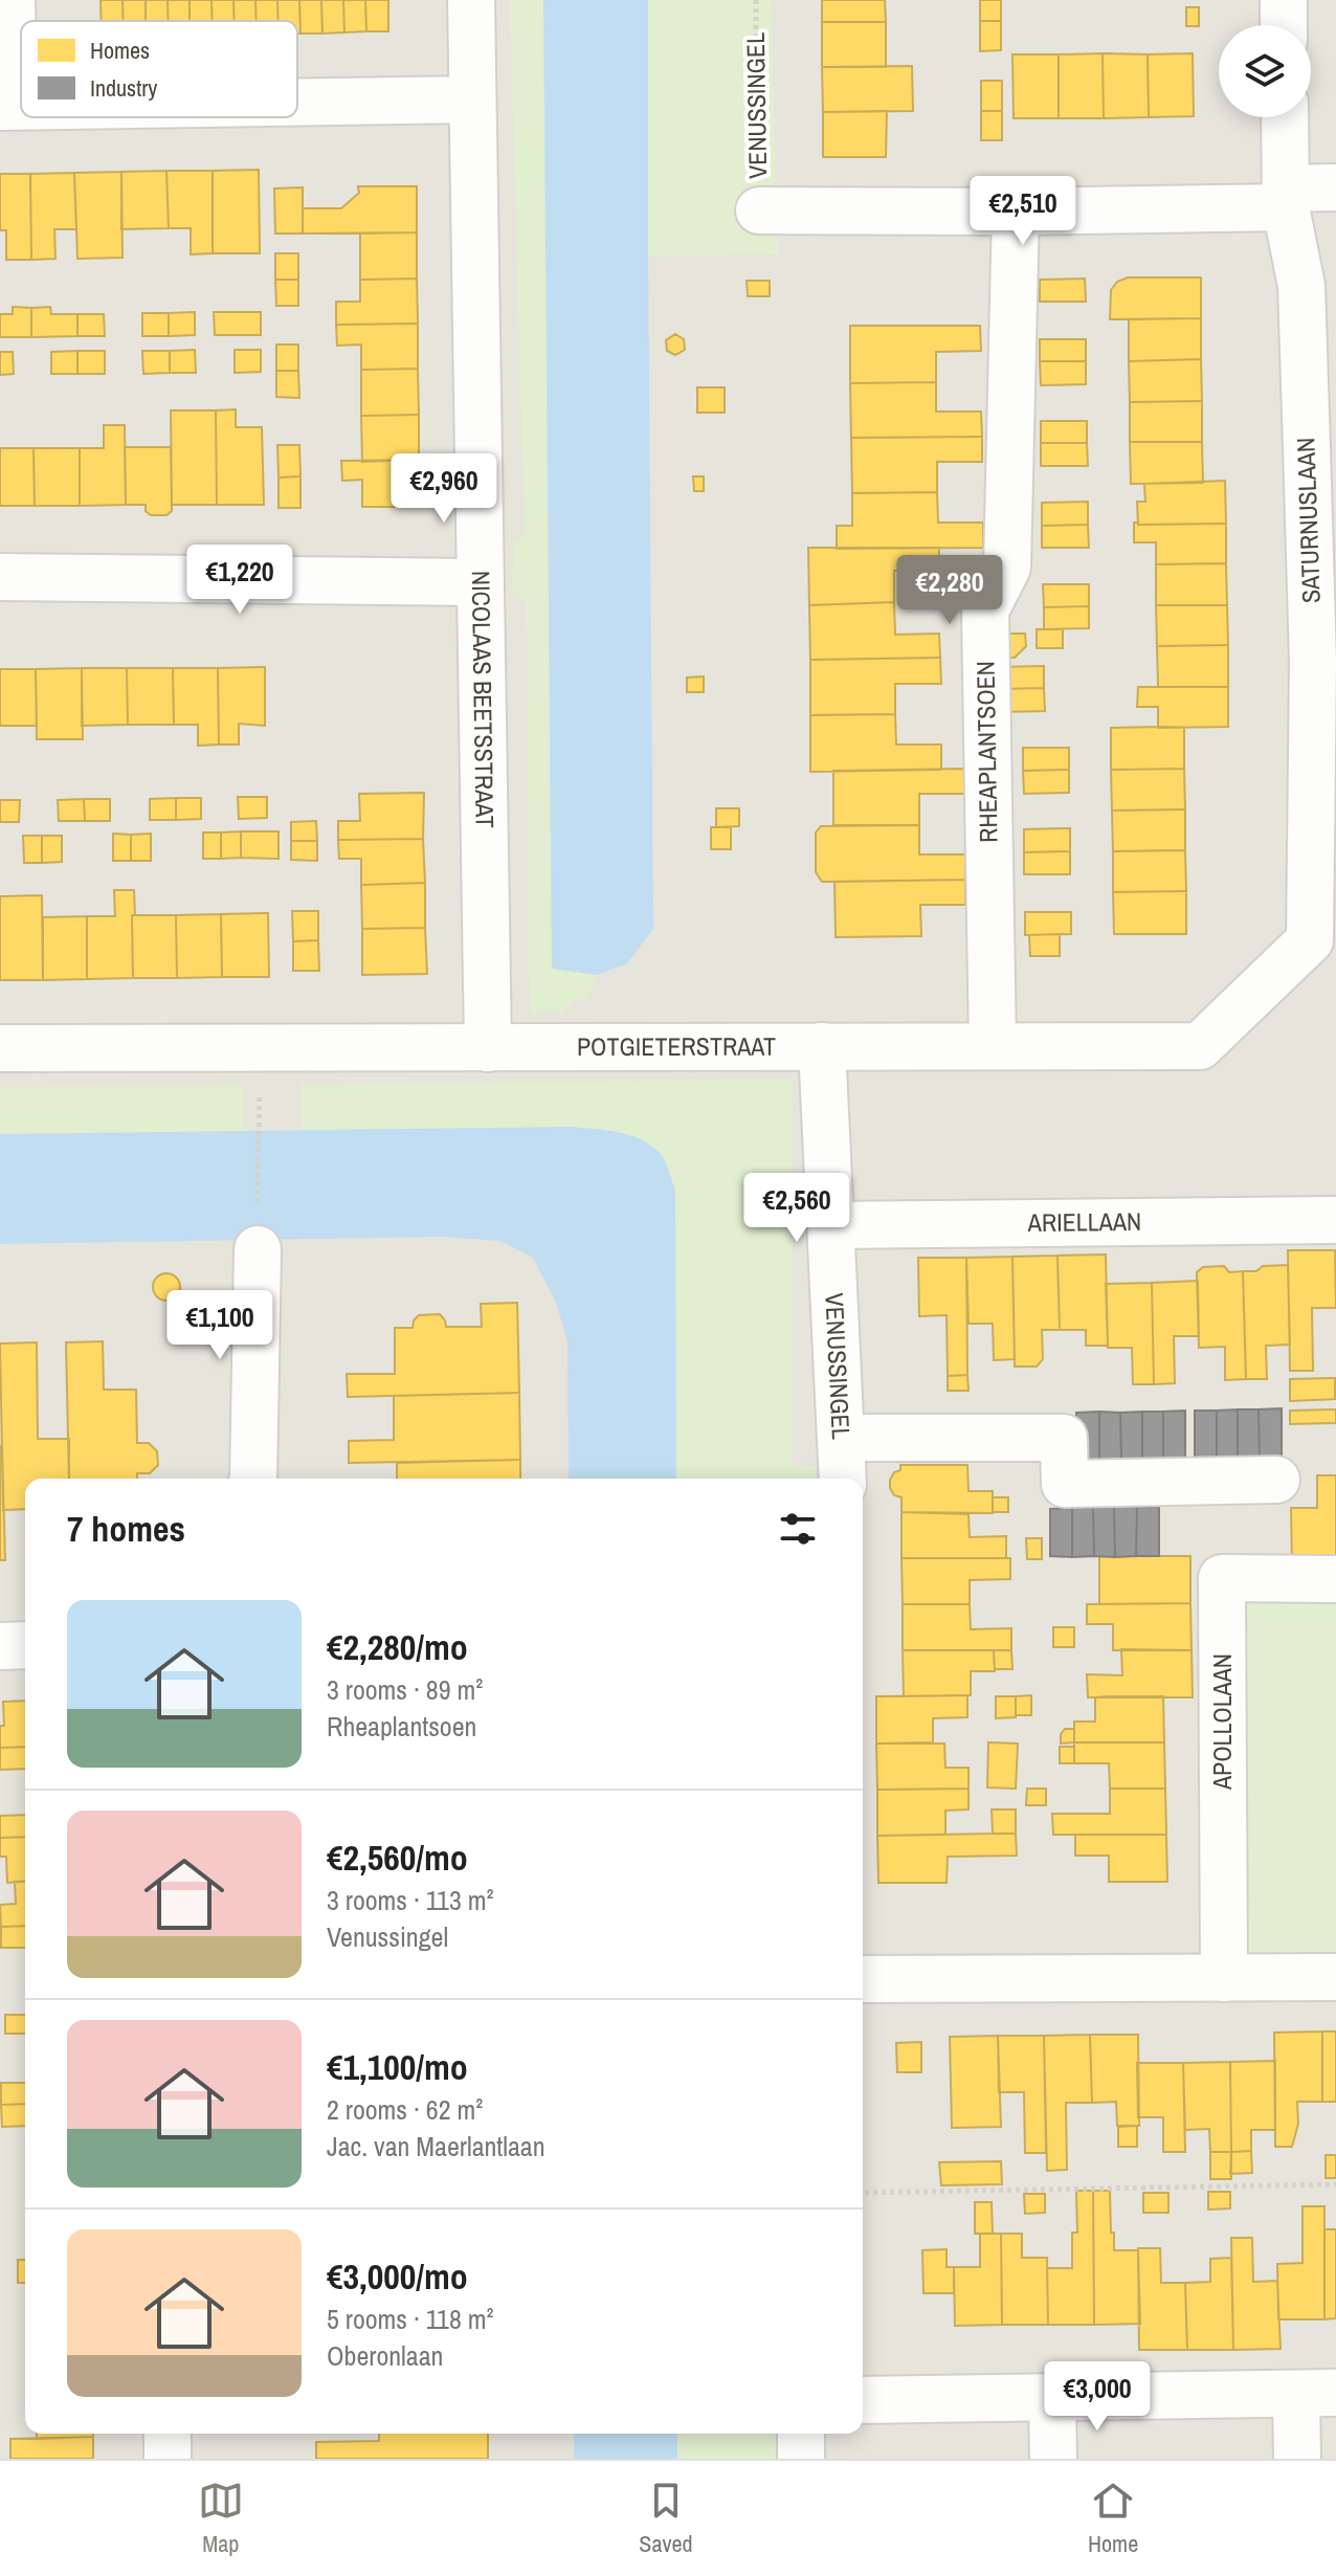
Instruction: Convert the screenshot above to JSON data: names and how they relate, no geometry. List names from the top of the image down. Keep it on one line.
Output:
{"streets":{"street":["VENUSSINGEL","SATURNUSLAAN","NICOLAAS BEETSSTRAAT","RHEAPLANTSOEN","POTGIETERSTRAAT","ARIELLAAN","APOLLOLAAN"]},"crossings":[["VENUSSINGEL","POTGIETERSTRAAT"],["VENUSSINGEL","ARIELLAAN"],["SATURNUSLAAN","POTGIETERSTRAAT"],["NICOLAAS BEETSSTRAAT","POTGIETERSTRAAT"],["RHEAPLANTSOEN","POTGIETERSTRAAT"]],"legend":["Homes","Industry"],"page":{"price":["€2,510","€2,960","€1,220","€2,280","€2,560","€1,100","€3,000"],"heading":"7 homes","list":[{"name":"€2,280/mo","note":"3 rooms · 89 m² · Rheaplantsoen"},{"name":"€2,560/mo","note":"3 rooms · 113 m² · Venussingel"},{"name":"€1,100/mo","note":"2 rooms · 62 m² · Jac. van Maerlantlaan"},{"name":"€3,000/mo","note":"5 rooms · 118 m² · Oberonlaan"}],"tabs":["Map","Saved","Home"]}}
